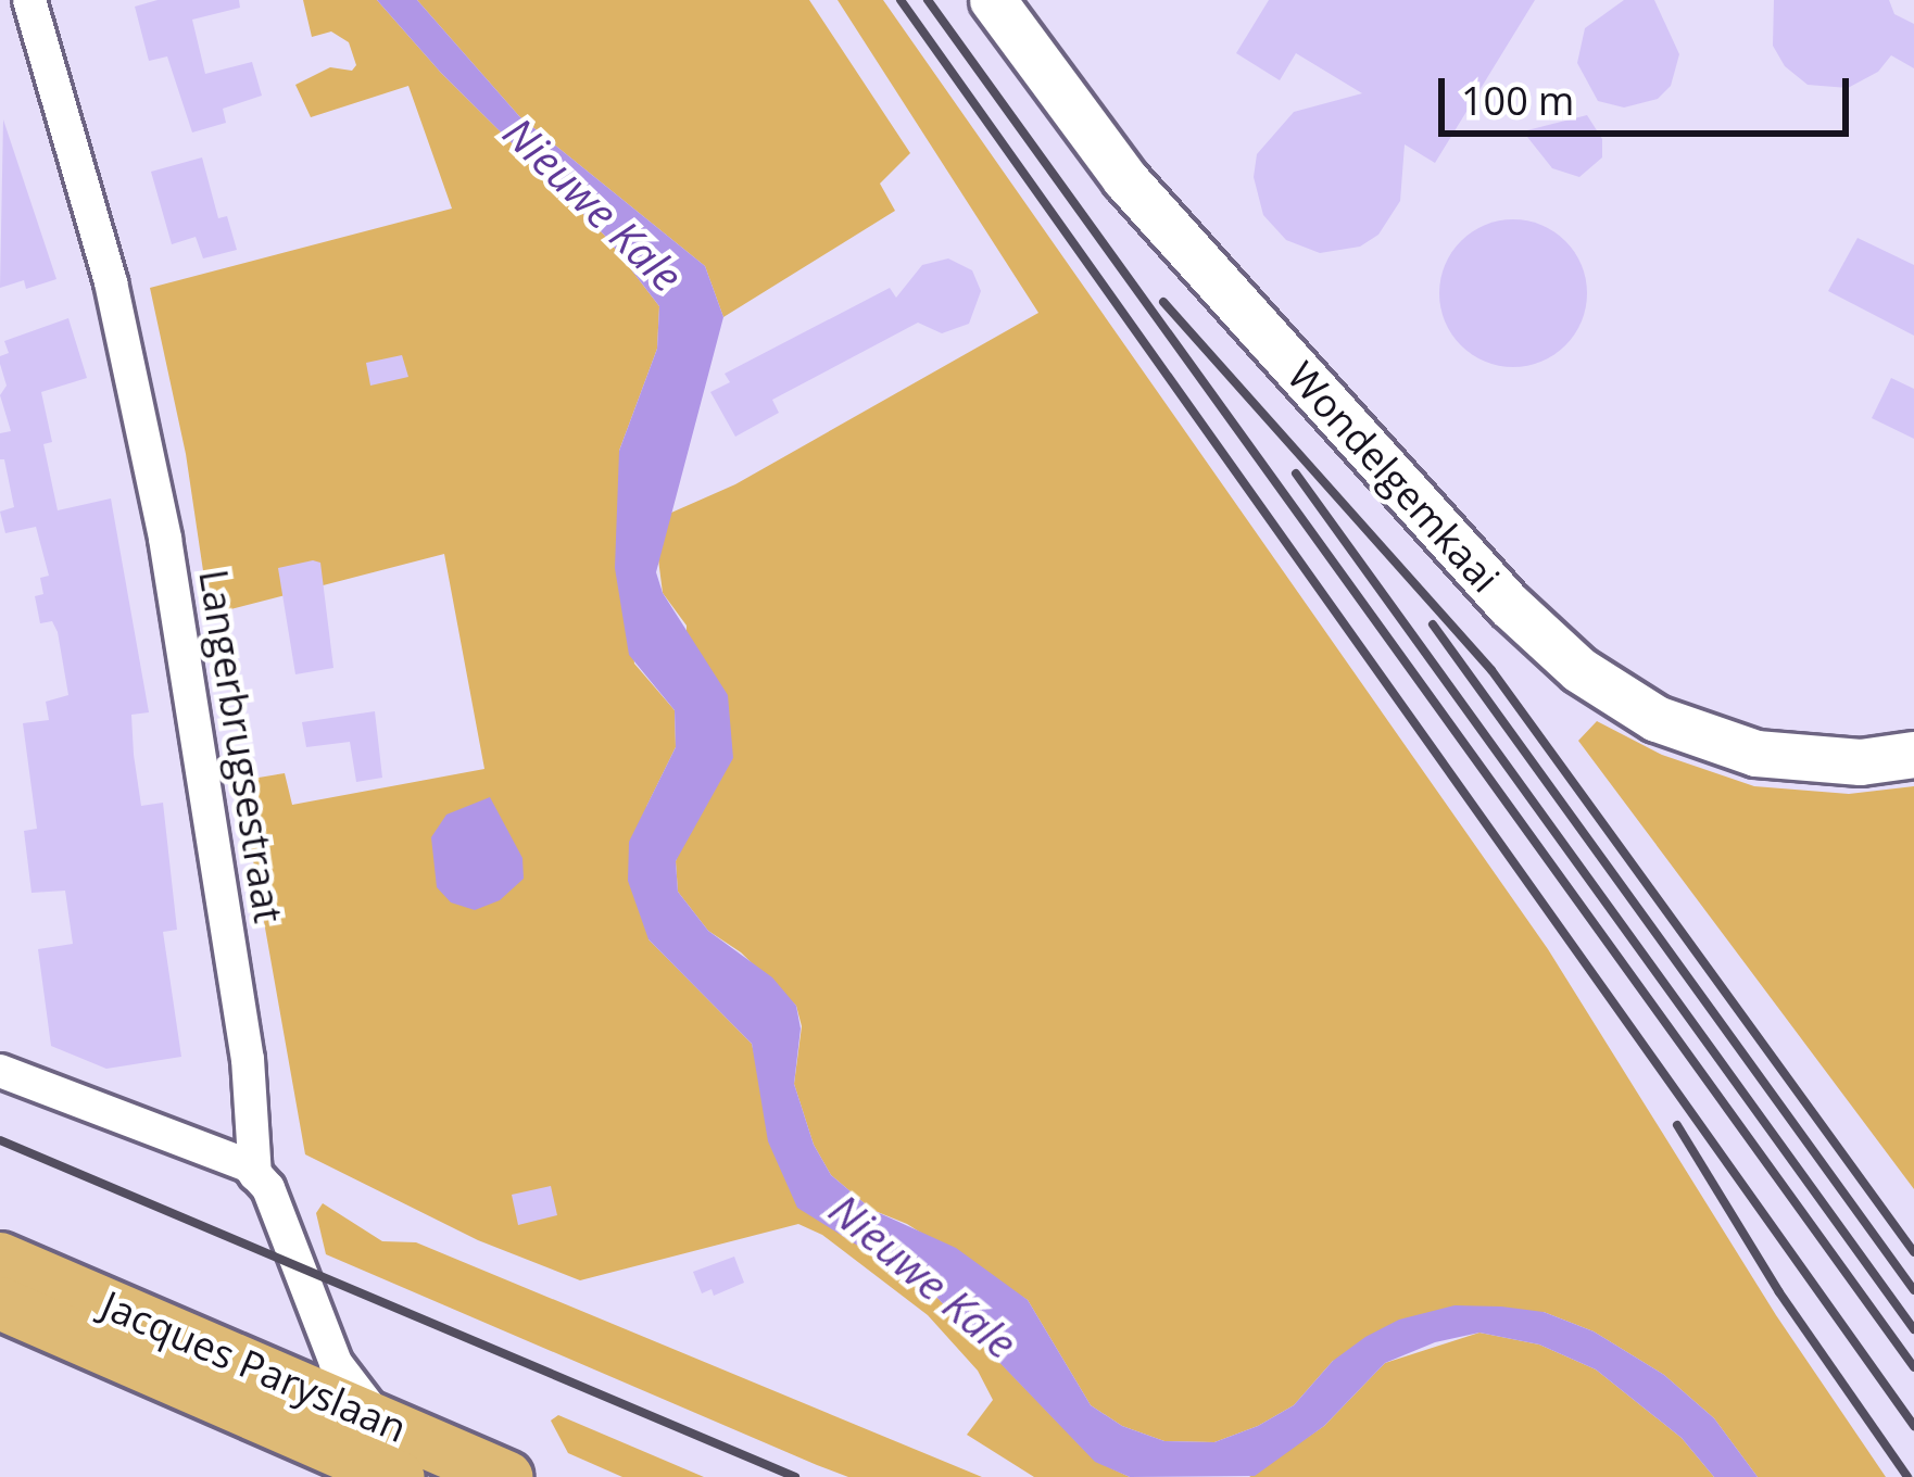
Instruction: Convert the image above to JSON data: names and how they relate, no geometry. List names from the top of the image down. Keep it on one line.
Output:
{"streets":{"highway":["Jacques Paryslaan"],"main road":["Wondelgemkaai"],"street":["Langerbrugsestraat"]},"crossings":[["Langerbrugsestraat","Jacques Paryslaan"]],"water":["Nieuwe Kale"],"scale_bar":"100 m"}
